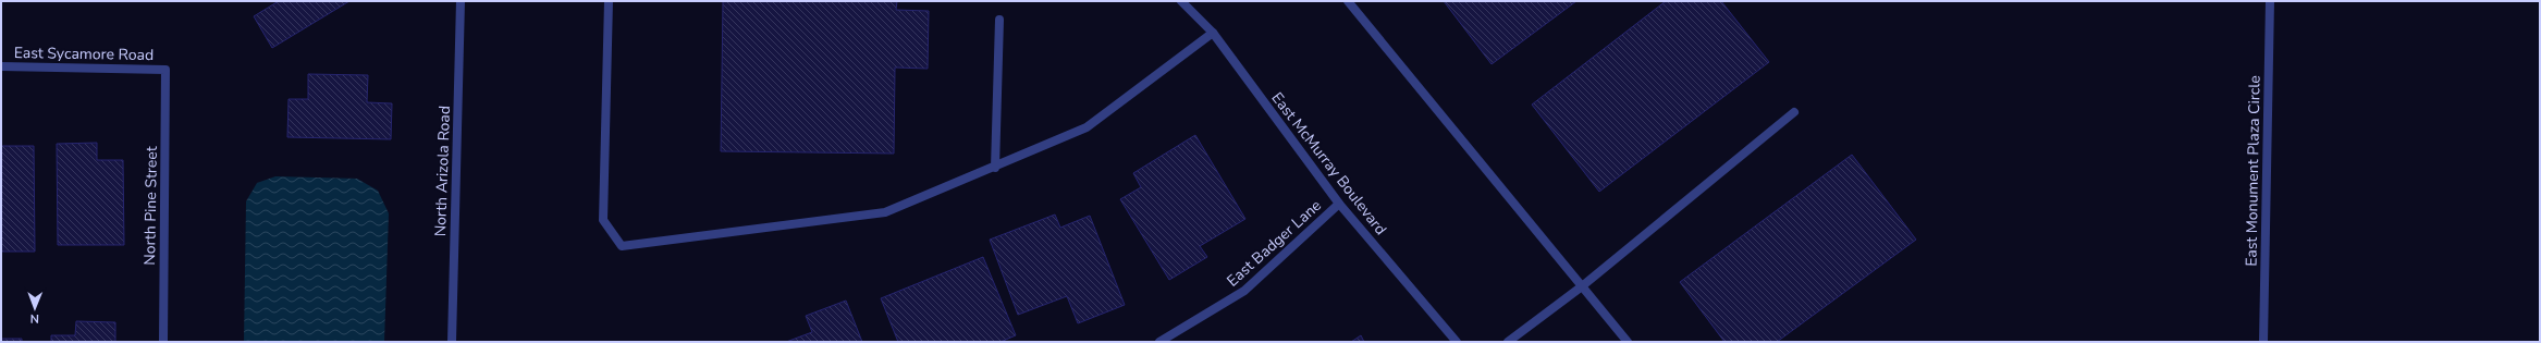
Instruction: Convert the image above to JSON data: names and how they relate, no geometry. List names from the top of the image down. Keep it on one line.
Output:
{"streets":{"street":["East Sycamore Road","East McMurray Boulevard","North Arizola Road","East Monument Plaza Circle","North Pine Street","East Badger Lane"]},"crossings":[["East Sycamore Road","North Pine Street"],["East McMurray Boulevard","East Badger Lane"]],"north":"bottom"}
